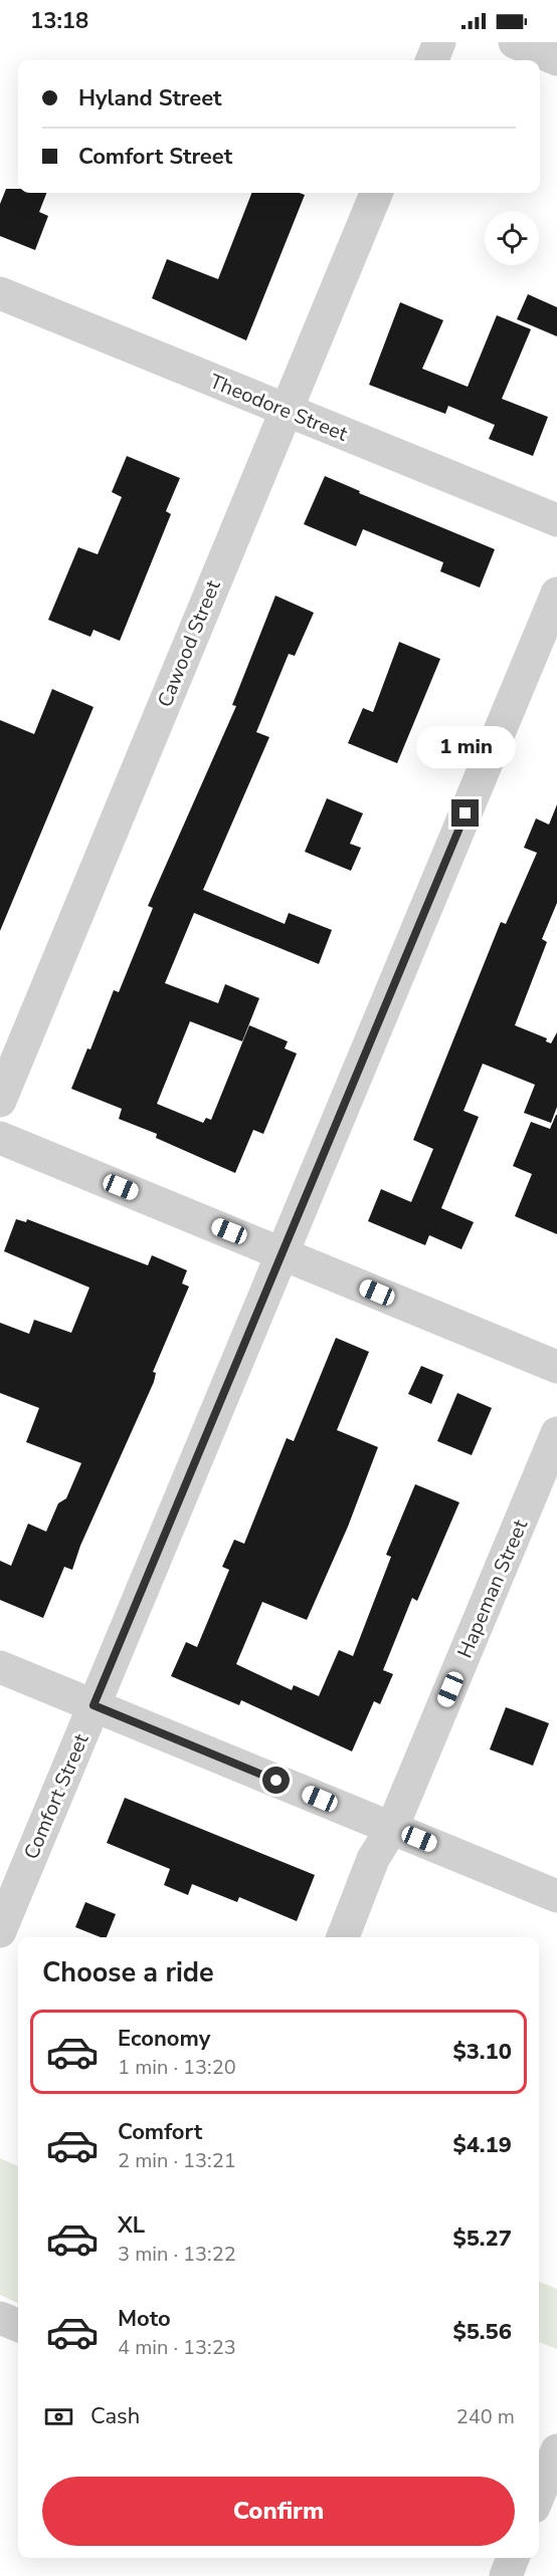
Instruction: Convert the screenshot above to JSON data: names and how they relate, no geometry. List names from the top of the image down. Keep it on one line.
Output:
{"streets":{"street":["Theodore Street","Cawood Street","Hapeman Street","Comfort Street"]},"crossings":[["Theodore Street","Cawood Street"]],"page":{"status":"13:18","banner":["Hyland Street","Comfort Street"],"bubble":"1 min","heading":"Choose a ride","list":[{"name":"Economy","note":"1 min · 13:20","value":"$3.10"},{"name":"Comfort","note":"2 min · 13:21","value":"$4.19"},{"name":"XL","note":"3 min · 13:22","value":"$5.27"},{"name":"Moto","note":"4 min · 13:23","value":"$5.56"}],"pay":["Cash","240 m"],"buttons":"Confirm"}}
